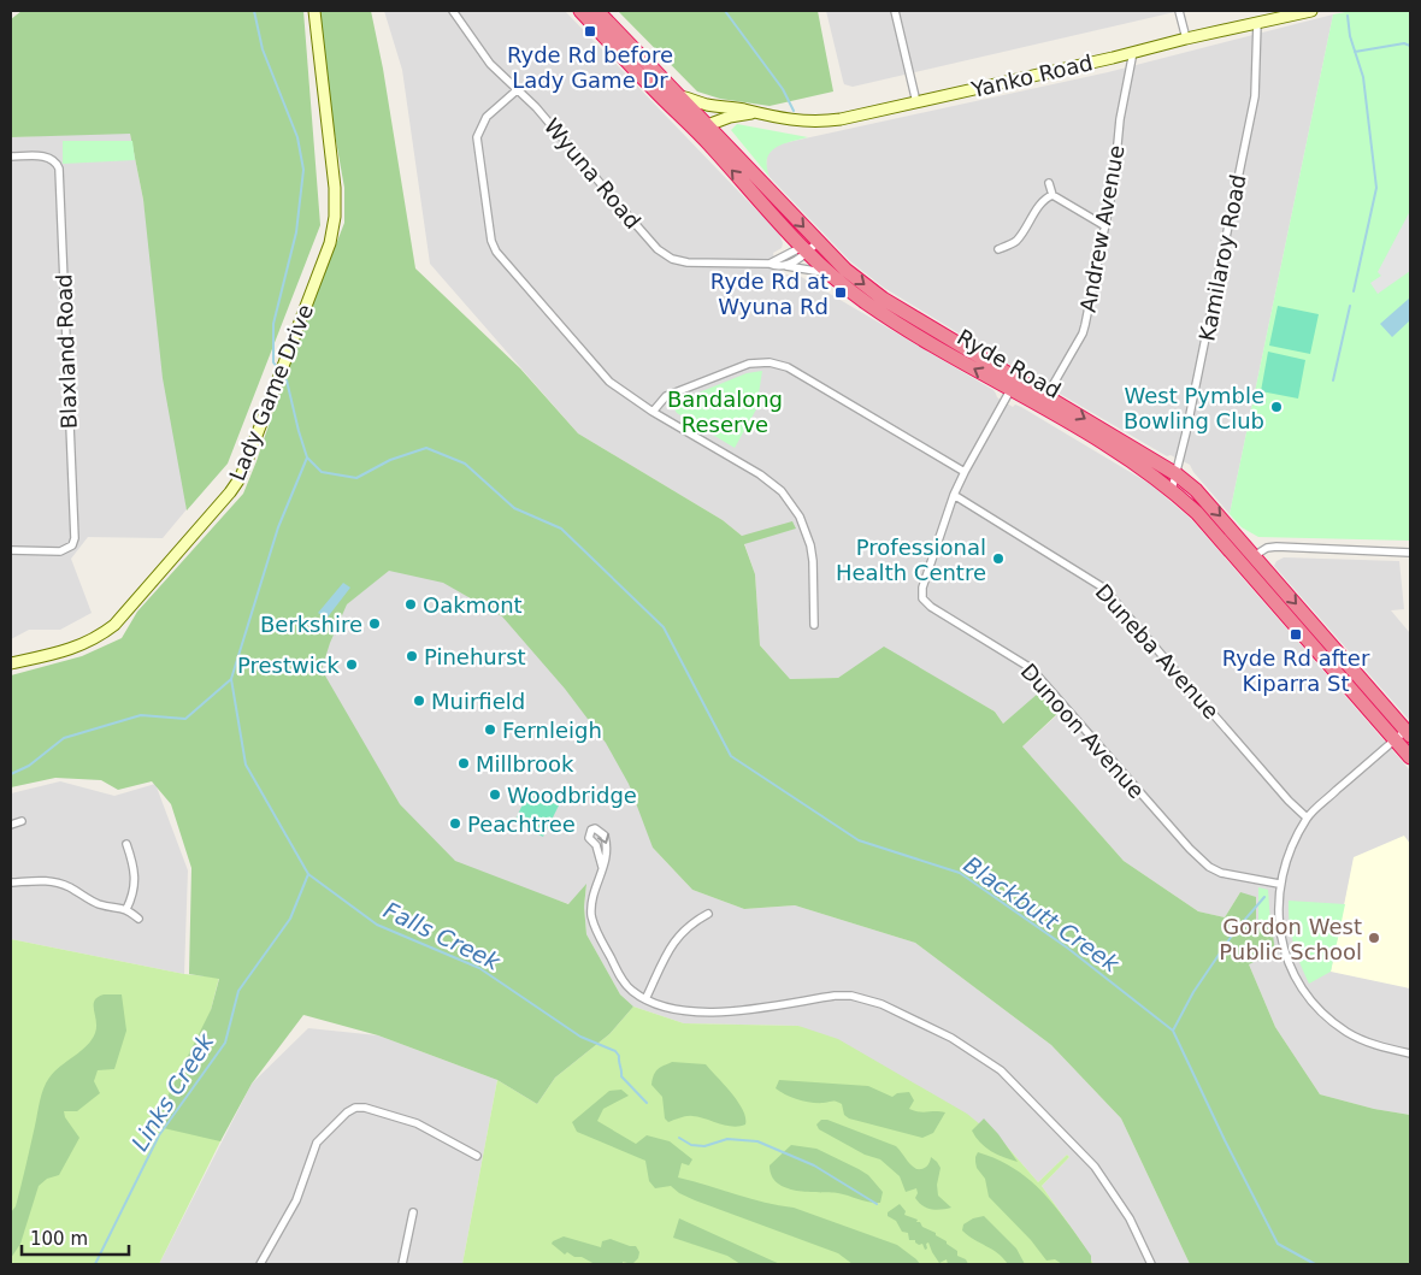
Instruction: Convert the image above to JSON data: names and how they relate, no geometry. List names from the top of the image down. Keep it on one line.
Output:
{"streets":{"highway":["Ryde Road"],"main road":["Yanko Road","Lady Game Drive"],"street":["Wyuna Road","Andrew Avenue","Kamilaroy Road","Blaxland Road","Duneba Avenue","Dunoon Avenue"]},"crossings":[["Yanko Road","Andrew Avenue"],["Yanko Road","Kamilaroy Road"],["Yanko Road","Ryde Road"],["Wyuna Road","Ryde Road"],["Andrew Avenue","Ryde Road"],["Kamilaroy Road","Ryde Road"],["Ryde Road","Dunoon Avenue"],["Duneba Avenue","Dunoon Avenue"]],"water":["Blackbutt Creek","Falls Creek","Links Creek"],"parks":["Bandalong Reserve"],"places":{"transit":["Ryde Rd before Lady Game Dr","Ryde Rd at Wyuna Rd","Ryde Rd after Kiparra St"],"other":["West Pymble Bowling Club","Professional Health Centre","Oakmont","Berkshire","Pinehurst","Prestwick","Muirfield","Fernleigh","Millbrook","Woodbridge","Peachtree","Gordon West Public School"]},"scale_bar":"100 m"}
